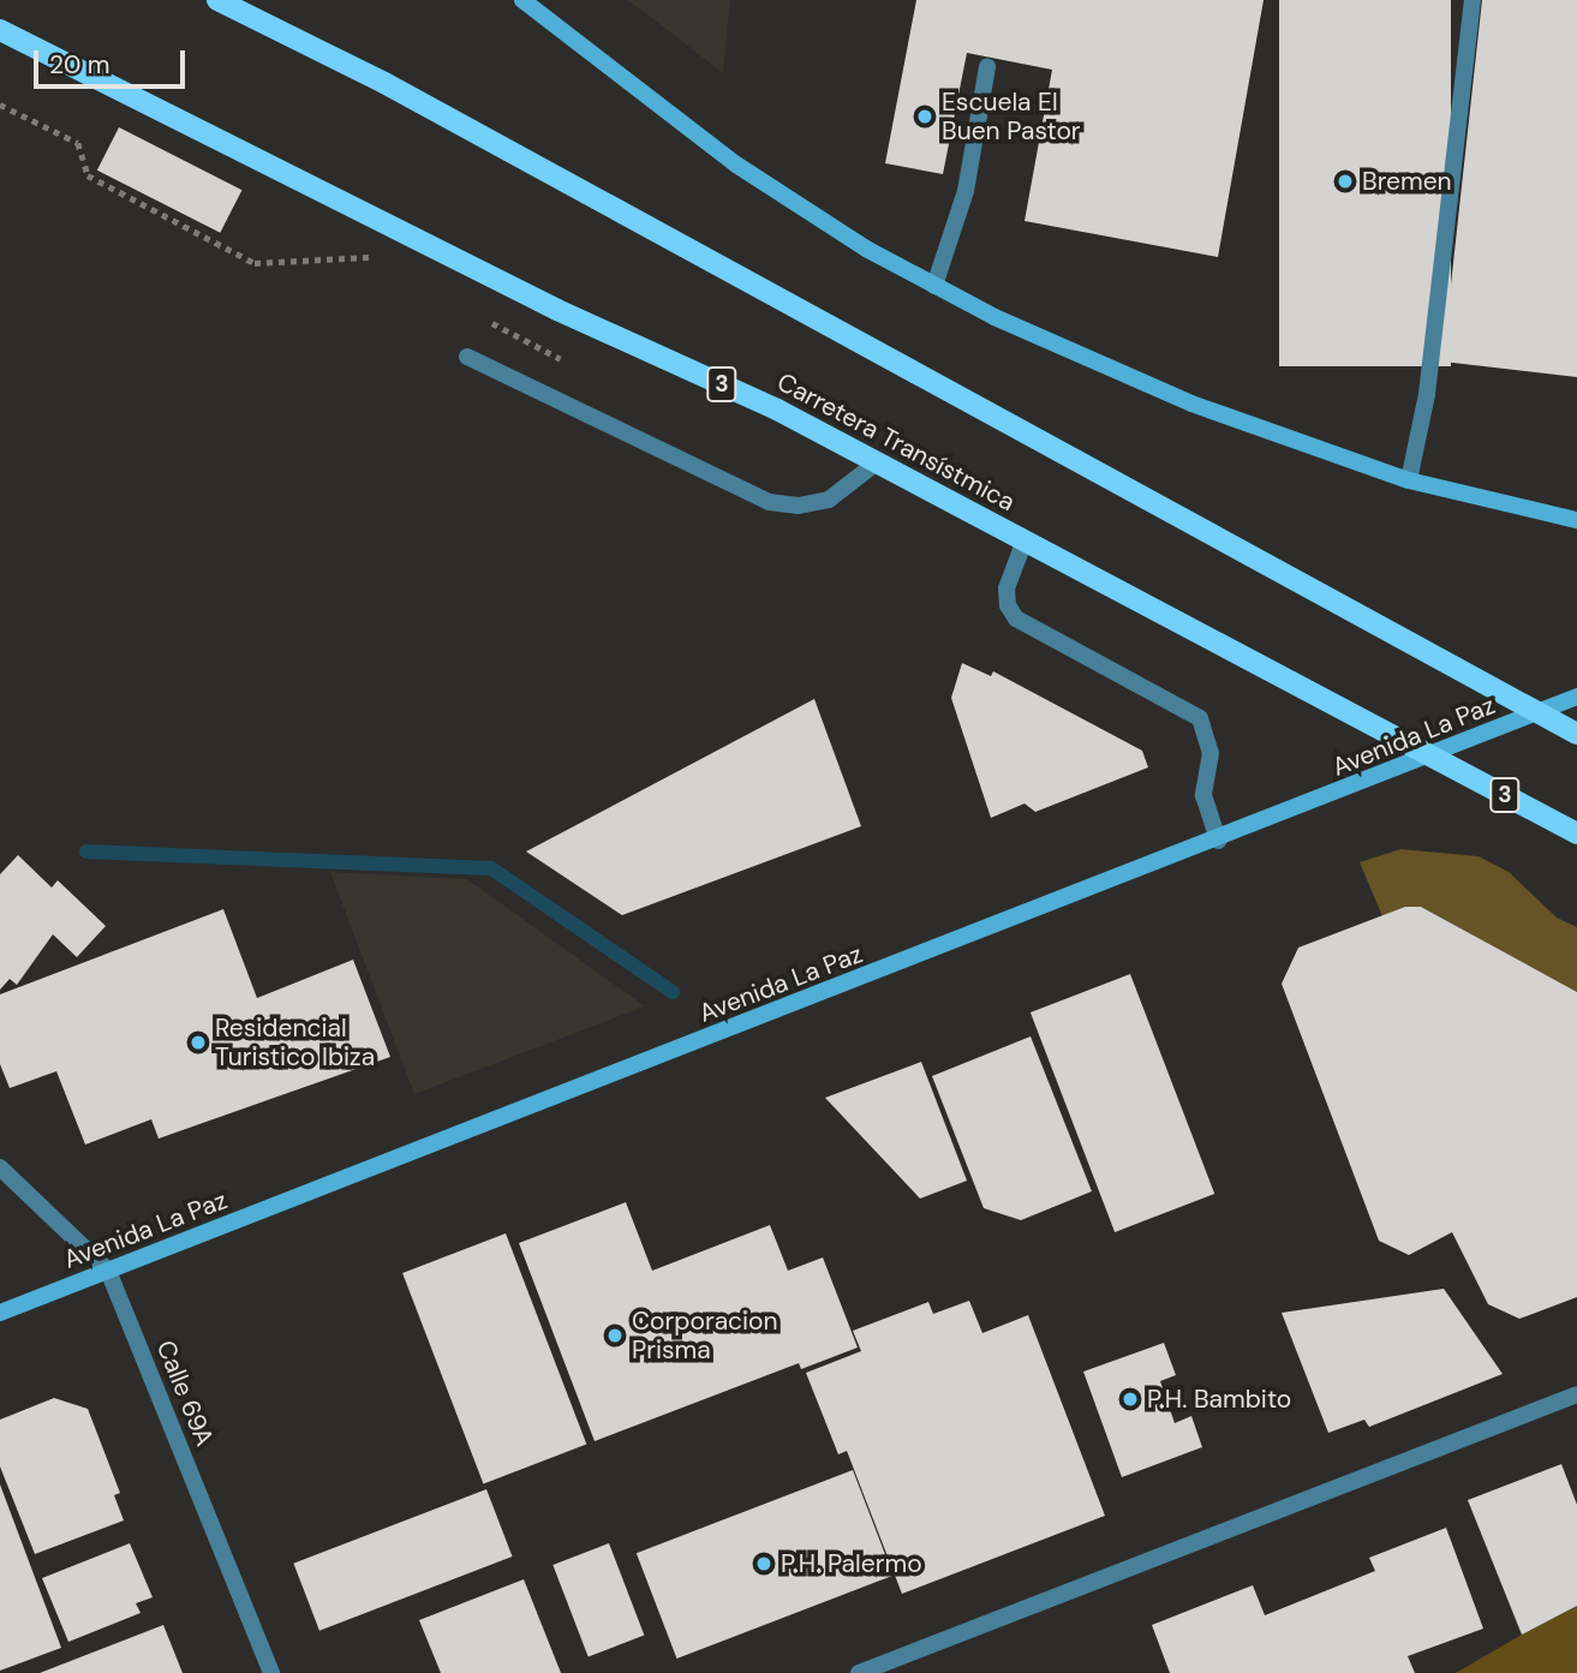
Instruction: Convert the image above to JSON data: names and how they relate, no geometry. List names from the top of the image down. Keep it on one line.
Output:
{"streets":{"main road":["3","Carretera Transístmica","Avenida La Paz"],"street":["Calle 69A"]},"crossings":[["Carretera Transístmica","Avenida La Paz"],["Avenida La Paz","Calle 69A"]],"places":["Escuela El Buen Pastor","Bremen","Residencial Turistico Ibiza","Corporacion Prisma","P.H. Bambito","P.H. Palermo"],"scale_bar":"20 m"}
